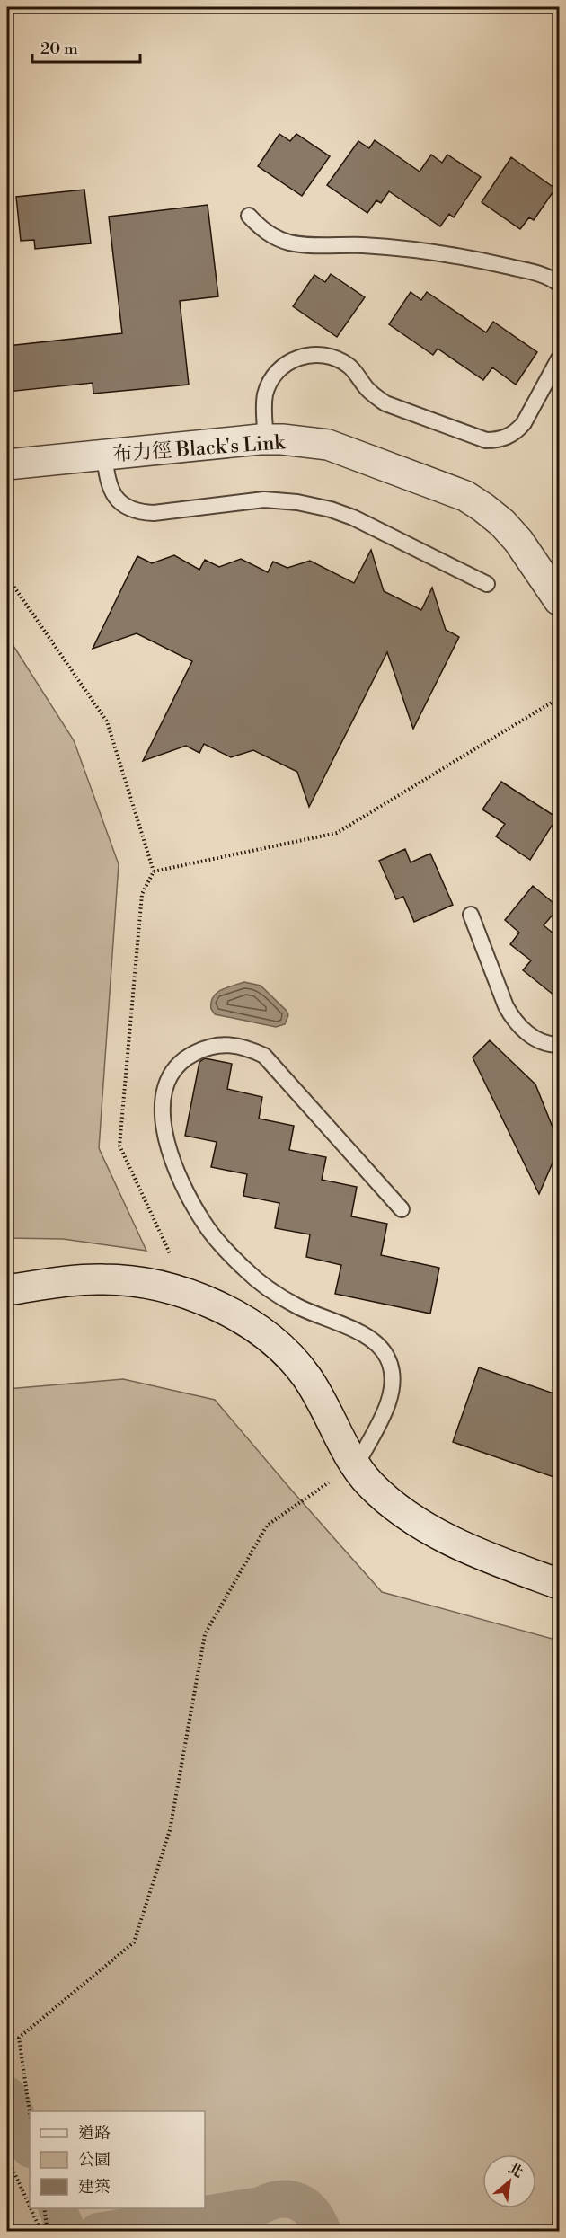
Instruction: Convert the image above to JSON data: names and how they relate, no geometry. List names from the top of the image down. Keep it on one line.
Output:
{"streets":{"main road":["布力徑 Black's Link"]},"legend":["道路","公園","建築"],"scale_bar":"20 m","north":"top right"}
